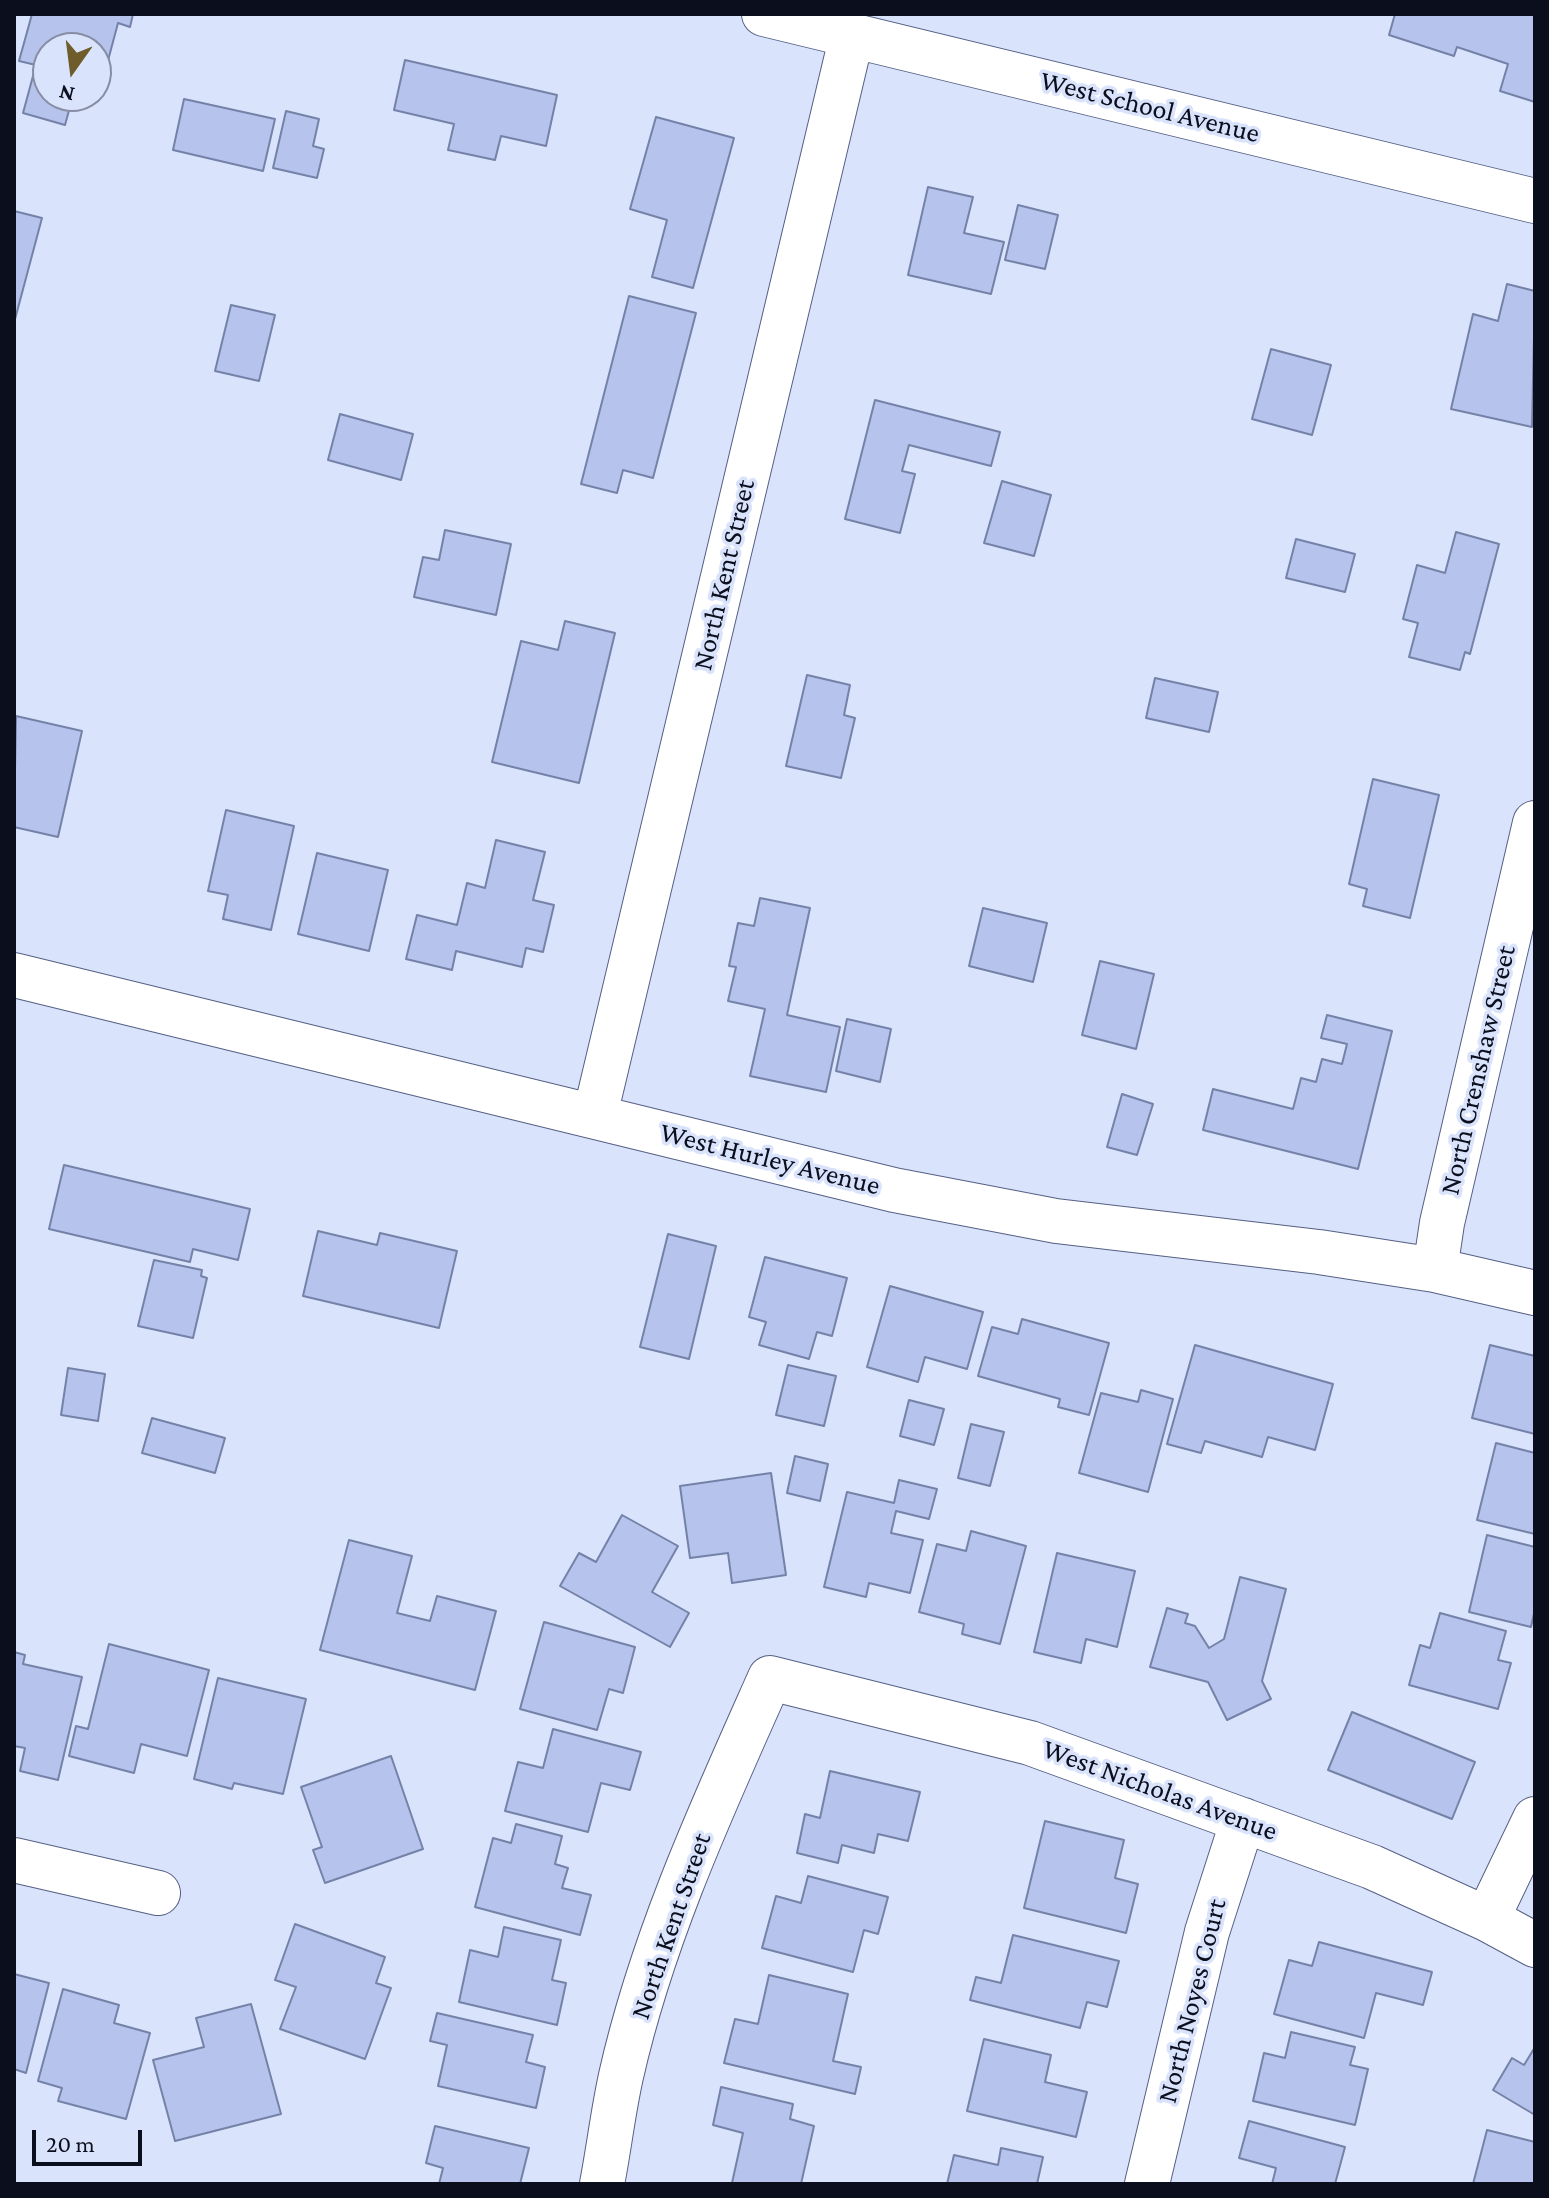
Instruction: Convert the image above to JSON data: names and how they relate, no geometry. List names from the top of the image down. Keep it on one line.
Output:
{"streets":{"street":["West School Avenue","North Kent Street","North Crenshaw Street","West Hurley Avenue","West Nicholas Avenue","North Noyes Court"]},"crossings":[["West School Avenue","North Kent Street"],["North Kent Street","West Hurley Avenue"],["North Kent Street","West Nicholas Avenue"],["North Crenshaw Street","West Hurley Avenue"],["West Nicholas Avenue","North Noyes Court"]],"scale_bar":"20 m","north":"bottom"}
